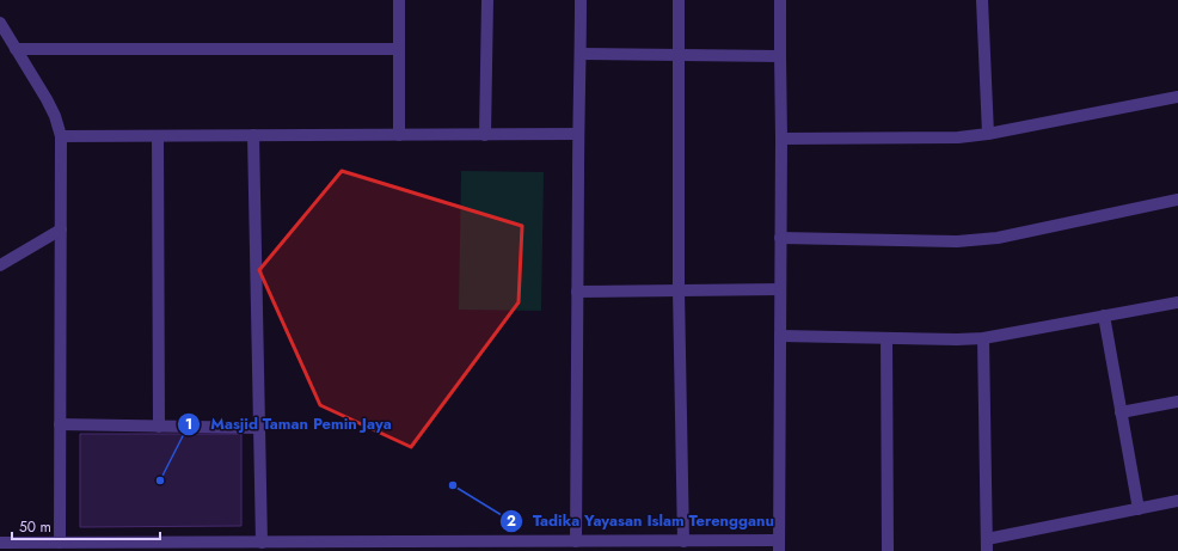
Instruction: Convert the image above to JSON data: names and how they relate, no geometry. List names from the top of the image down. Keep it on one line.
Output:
{"places":["Masjid Taman Pemin Jaya","Tadika Yayasan Islam Terengganu"],"scale_bar":"50 m"}
